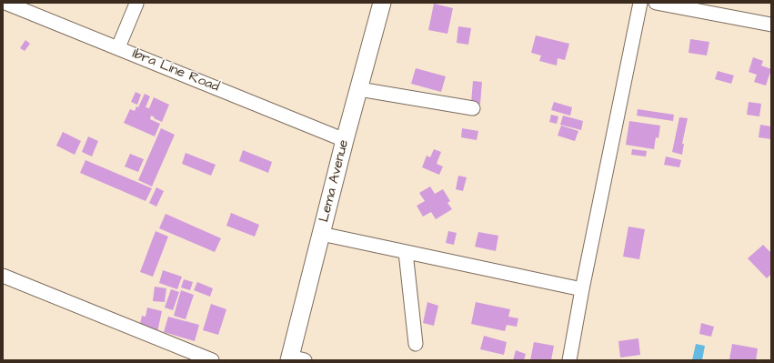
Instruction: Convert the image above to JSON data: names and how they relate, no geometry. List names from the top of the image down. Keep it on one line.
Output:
{"streets":{"main road":["Lema Avenue"],"street":["Ibra Line Road"]},"crossings":[["Ibra Line Road","Lema Avenue"]]}
